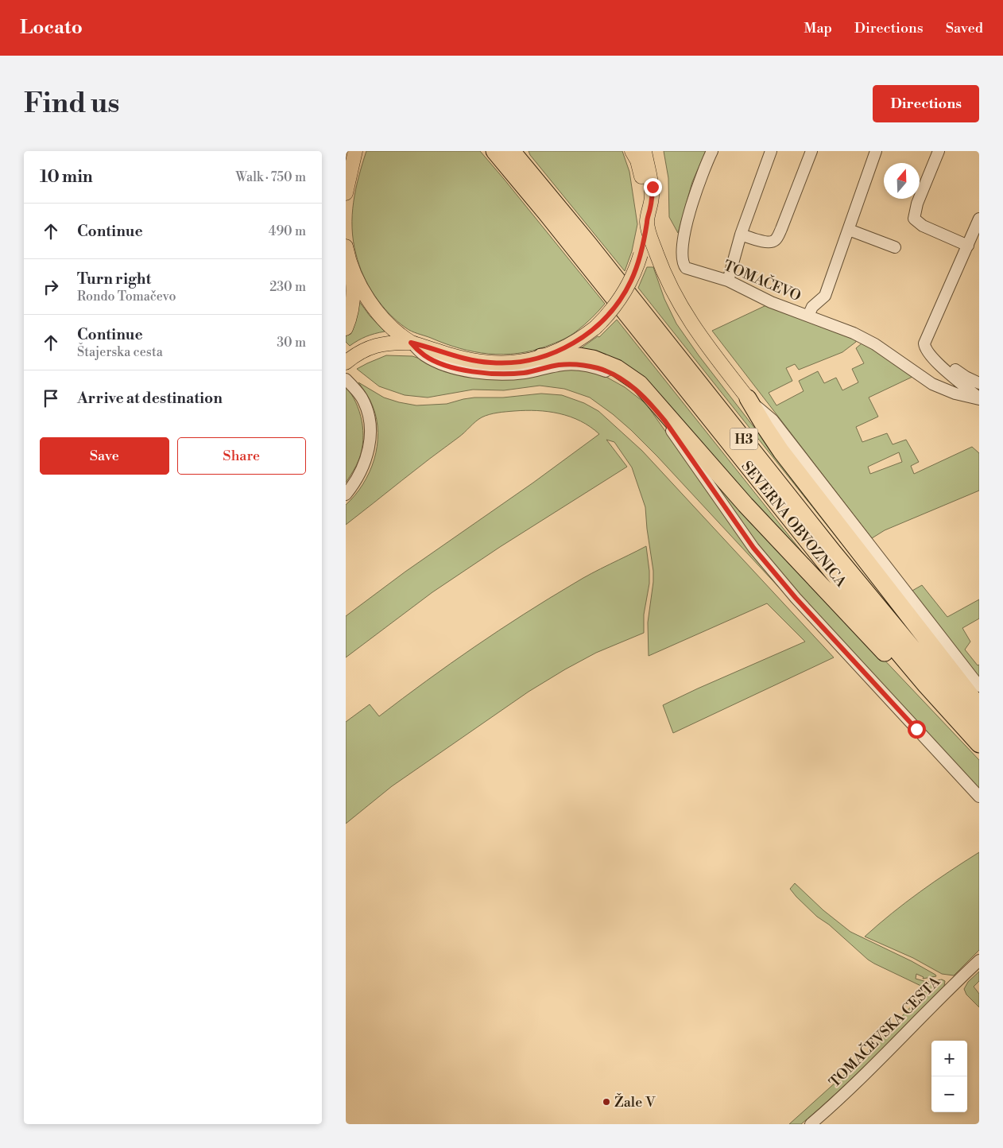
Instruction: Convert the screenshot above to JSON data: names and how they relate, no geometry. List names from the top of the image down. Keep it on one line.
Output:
{"streets":{"highway":["H3","SEVERNA OBVOZNICA"],"street":["TOMAČEVO","TOMAČEVSKA CESTA"]},"places":["Žale V"],"north":"top","page":{"header":"Locato","nav":["Map","Directions","Saved"],"buttons":["Directions",["Save","Share"]],"title":"Find us","heading":["10 min","Walk · 750 m"],"list":[["Continue","490 m"],["Turn right","Rondo Tomačevo","230 m"],["Continue","Štajerska cesta","30 m"],"Arrive at destination"],"map_buttons":["+","−"]}}
